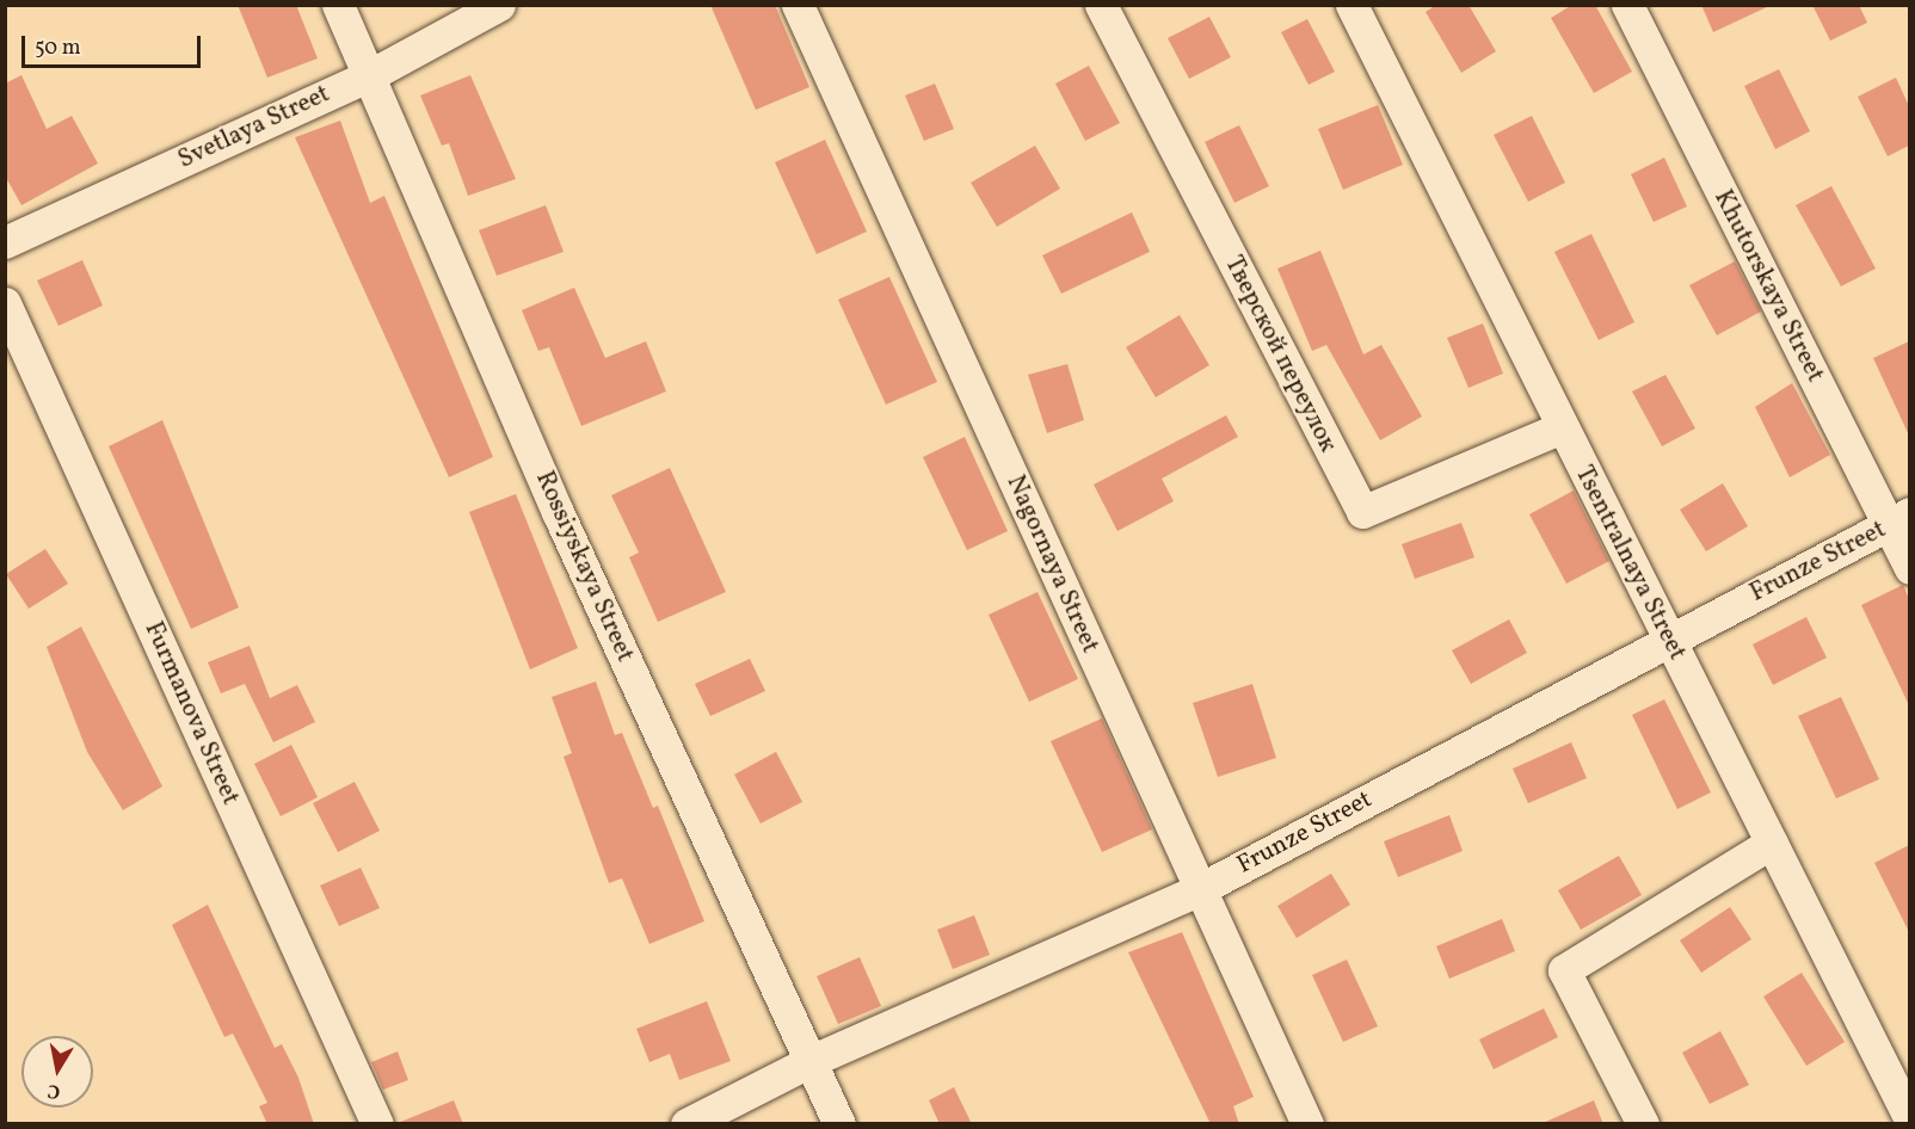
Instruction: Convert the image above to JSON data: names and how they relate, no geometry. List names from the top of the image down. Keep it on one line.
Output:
{"streets":{"street":["Svetlaya Street","Khutorskaya Street","Тверской переулок","Frunze Street","Tsentralnaya Street","Nagornaya Street","Rossiyskaya Street","Furmanova Street"]},"crossings":[["Svetlaya Street","Rossiyskaya Street"],["Khutorskaya Street","Frunze Street"],["Тверской переулок","Tsentralnaya Street"],["Frunze Street","Tsentralnaya Street"],["Frunze Street","Nagornaya Street"],["Frunze Street","Rossiyskaya Street"]],"scale_bar":"50 m","north":"bottom"}
